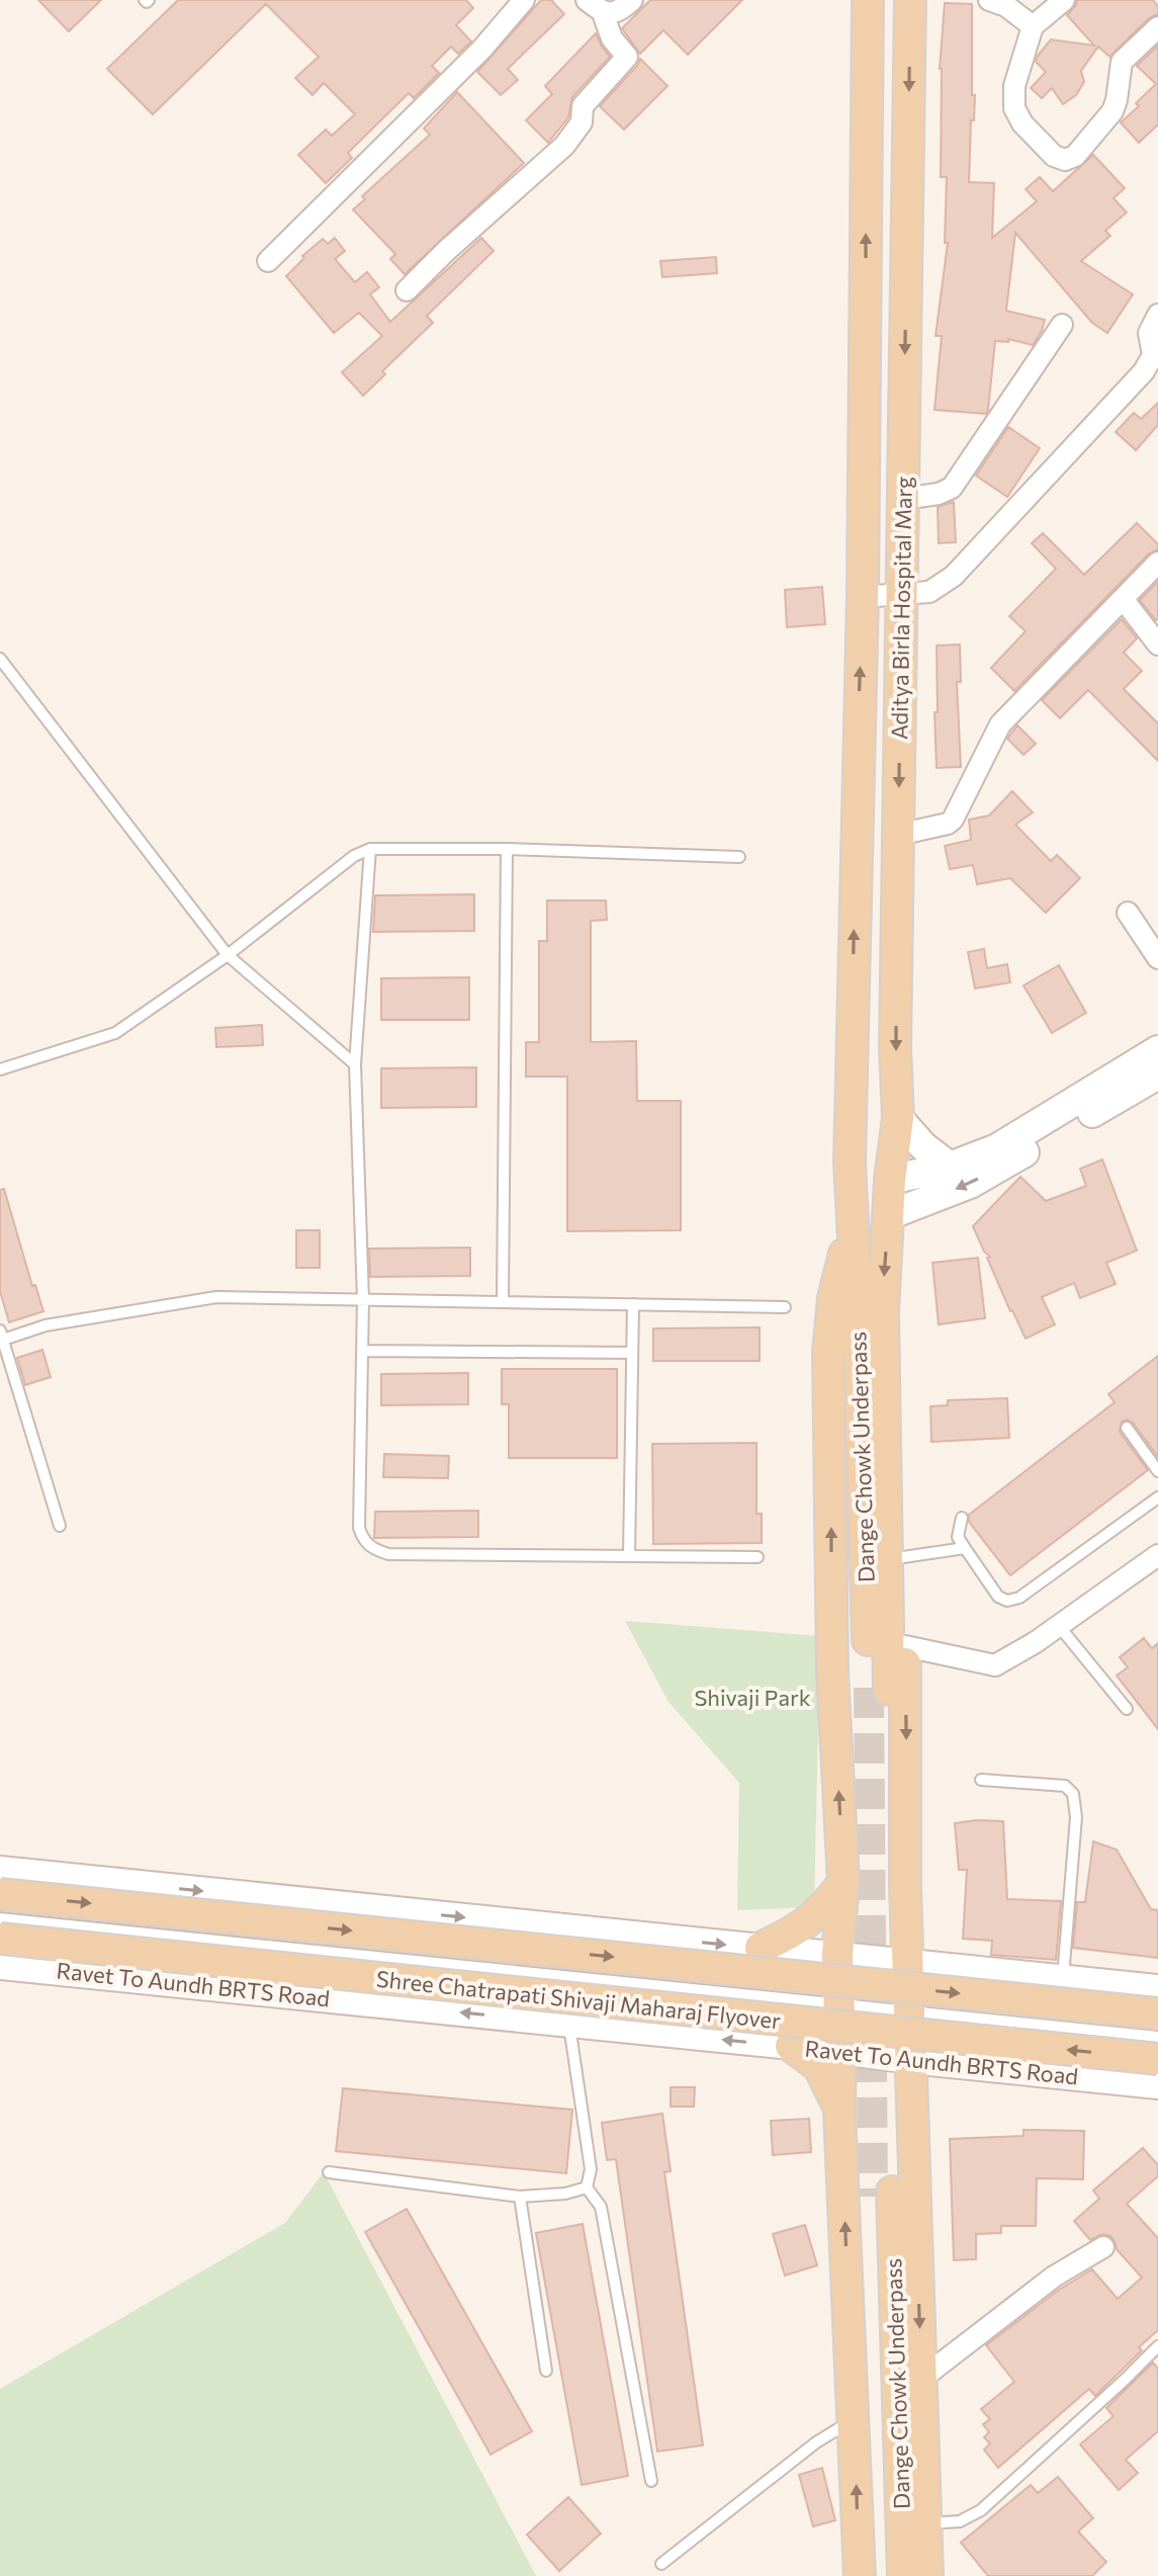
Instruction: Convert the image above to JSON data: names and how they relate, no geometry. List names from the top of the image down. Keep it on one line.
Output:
{"streets":{"main road":["Aditya Birla Hospital Marg","Dange Chowk Underpass","Shree Chatrapati Shivaji Maharaj Flyover"],"street":["Ravet To Aundh BRTS Road"]},"crossings":[["Aditya Birla Hospital Marg","Dange Chowk Underpass"]],"parks":["Shivaji Park"]}
